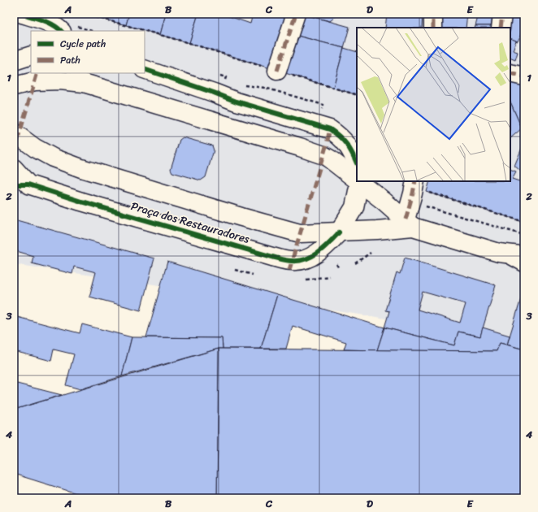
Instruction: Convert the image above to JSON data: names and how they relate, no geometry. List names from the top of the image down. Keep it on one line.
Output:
{"streets":{"main road":["Praça dos Restauradores"]},"legend":["Cycle path","Path"],"grid":{"columns":["A","B","C","D","E"],"rows":["1","2","3","4"]}}
